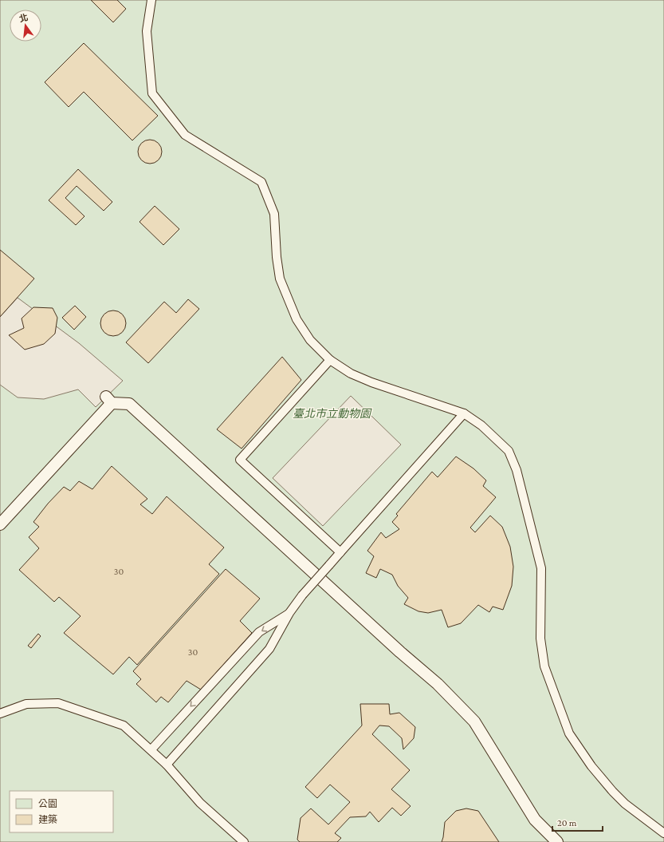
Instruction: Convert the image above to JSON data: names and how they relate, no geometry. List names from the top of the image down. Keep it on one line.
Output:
{"parks":["臺北市立動物園"],"house_numbers":["30","30"],"legend":["公園","建築"],"scale_bar":"20 m","north":"top"}
